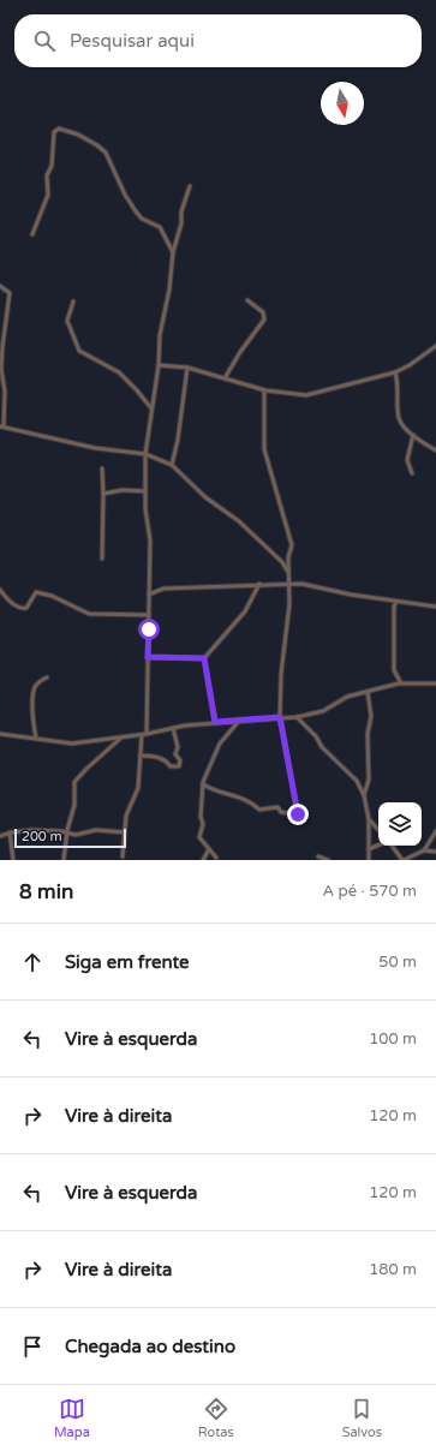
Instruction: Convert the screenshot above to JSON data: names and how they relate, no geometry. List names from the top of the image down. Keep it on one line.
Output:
{"scale_bar":"200 m","north":"bottom","page":{"search":"Pesquisar aqui","scale":"200 m","heading":["8 min","A pé · 570 m"],"list":[["Siga em frente","50 m"],["Vire à esquerda","100 m"],["Vire à direita","120 m"],["Vire à esquerda","120 m"],["Vire à direita","180 m"],"Chegada ao destino"],"nav":["Mapa","Rotas","Salvos"]}}
